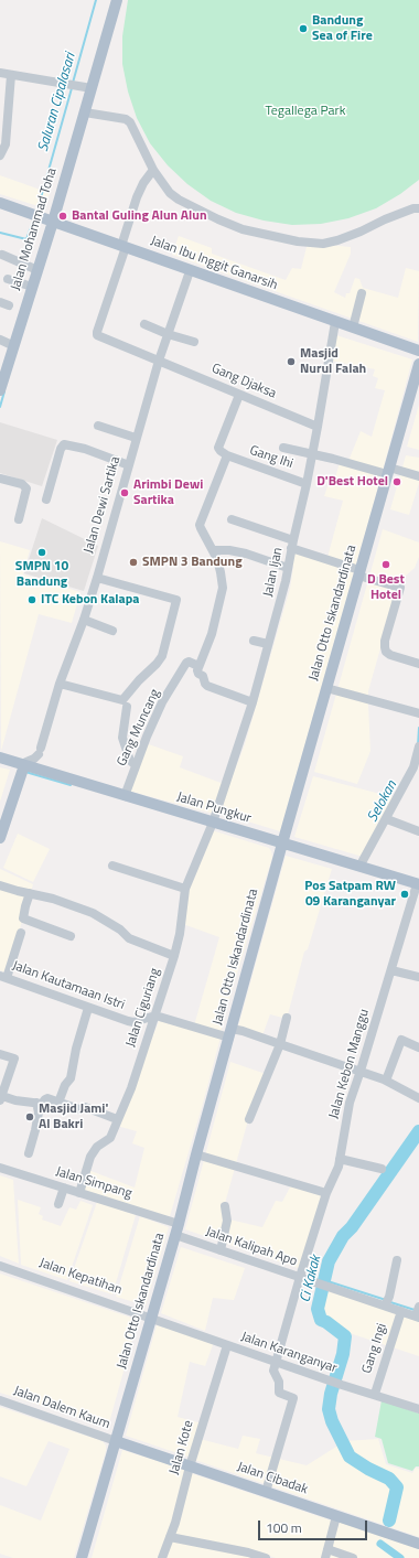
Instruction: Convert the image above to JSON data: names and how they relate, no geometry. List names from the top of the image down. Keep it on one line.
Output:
{"streets":{"main road":["Jalan Mohammad Toha","Jalan Ibu Inggit Ganarsih","Jalan Otto Iskandardinata","Jalan Pungkur","Jalan Cibadak"],"street":["Gang Djaksa","Gang Ihi","Jalan Dewi Sartika","Jalan Ijan","Gang Muncang","Jalan Kautamaan Istri","Jalan Ciguriang","Jalan Kebon Manggu","Jalan Simpang","Jalan Kalipah Apo","Jalan Kepatihan","Gang Ingi","Jalan Karanganyar","Jalan Dalem Kaum","Jalan Kote"]},"crossings":[["Jalan Mohammad Toha","Jalan Ibu Inggit Ganarsih"],["Jalan Ibu Inggit Ganarsih","Gang Djaksa"],["Jalan Ibu Inggit Ganarsih","Jalan Dewi Sartika"],["Jalan Ibu Inggit Ganarsih","Jalan Ijan"],["Gang Djaksa","Jalan Dewi Sartika"],["Gang Djaksa","Jalan Ijan"],["Gang Ihi","Jalan Ijan"],["Jalan Dewi Sartika","Jalan Pungkur"],["Jalan Ijan","Jalan Pungkur"],["Jalan Ijan","Jalan Ciguriang"],["Jalan Otto Iskandardinata","Jalan Pungkur"],["Jalan Otto Iskandardinata","Jalan Simpang"],["Jalan Otto Iskandardinata","Jalan Kalipah Apo"],["Jalan Otto Iskandardinata","Jalan Kepatihan"],["Jalan Otto Iskandardinata","Jalan Karanganyar"],["Jalan Otto Iskandardinata","Jalan Dalem Kaum"],["Jalan Otto Iskandardinata","Jalan Cibadak"],["Gang Muncang","Jalan Pungkur"],["Jalan Pungkur","Jalan Ciguriang"],["Jalan Pungkur","Jalan Kebon Manggu"],["Jalan Kautamaan Istri","Jalan Ciguriang"],["Jalan Ciguriang","Jalan Simpang"],["Jalan Kebon Manggu","Jalan Kalipah Apo"],["Jalan Kebon Manggu","Jalan Karanganyar"],["Jalan Kalipah Apo","Gang Ingi"],["Jalan Kepatihan","Jalan Karanganyar"],["Gang Ingi","Jalan Karanganyar"],["Jalan Karanganyar","Jalan Kote"],["Jalan Dalem Kaum","Jalan Cibadak"],["Jalan Kote","Jalan Cibadak"]],"water":["Saluran Cipalasari","Selokan","Ci Kakak"],"parks":["Tegallega Park"],"places":["Bandung Sea of Fire","Bantal Guling Alun Alun","Masjid Nurul Falah","D'Best Hotel","Arimbi Dewi Sartika","SMPN 10 Bandung","SMPN 3 Bandung","D Best Hotel","ITC Kebon Kalapa","Pos Satpam RW 09 Karanganyar","Masjid Jami' Al Bakri"],"scale_bar":"100 m"}
